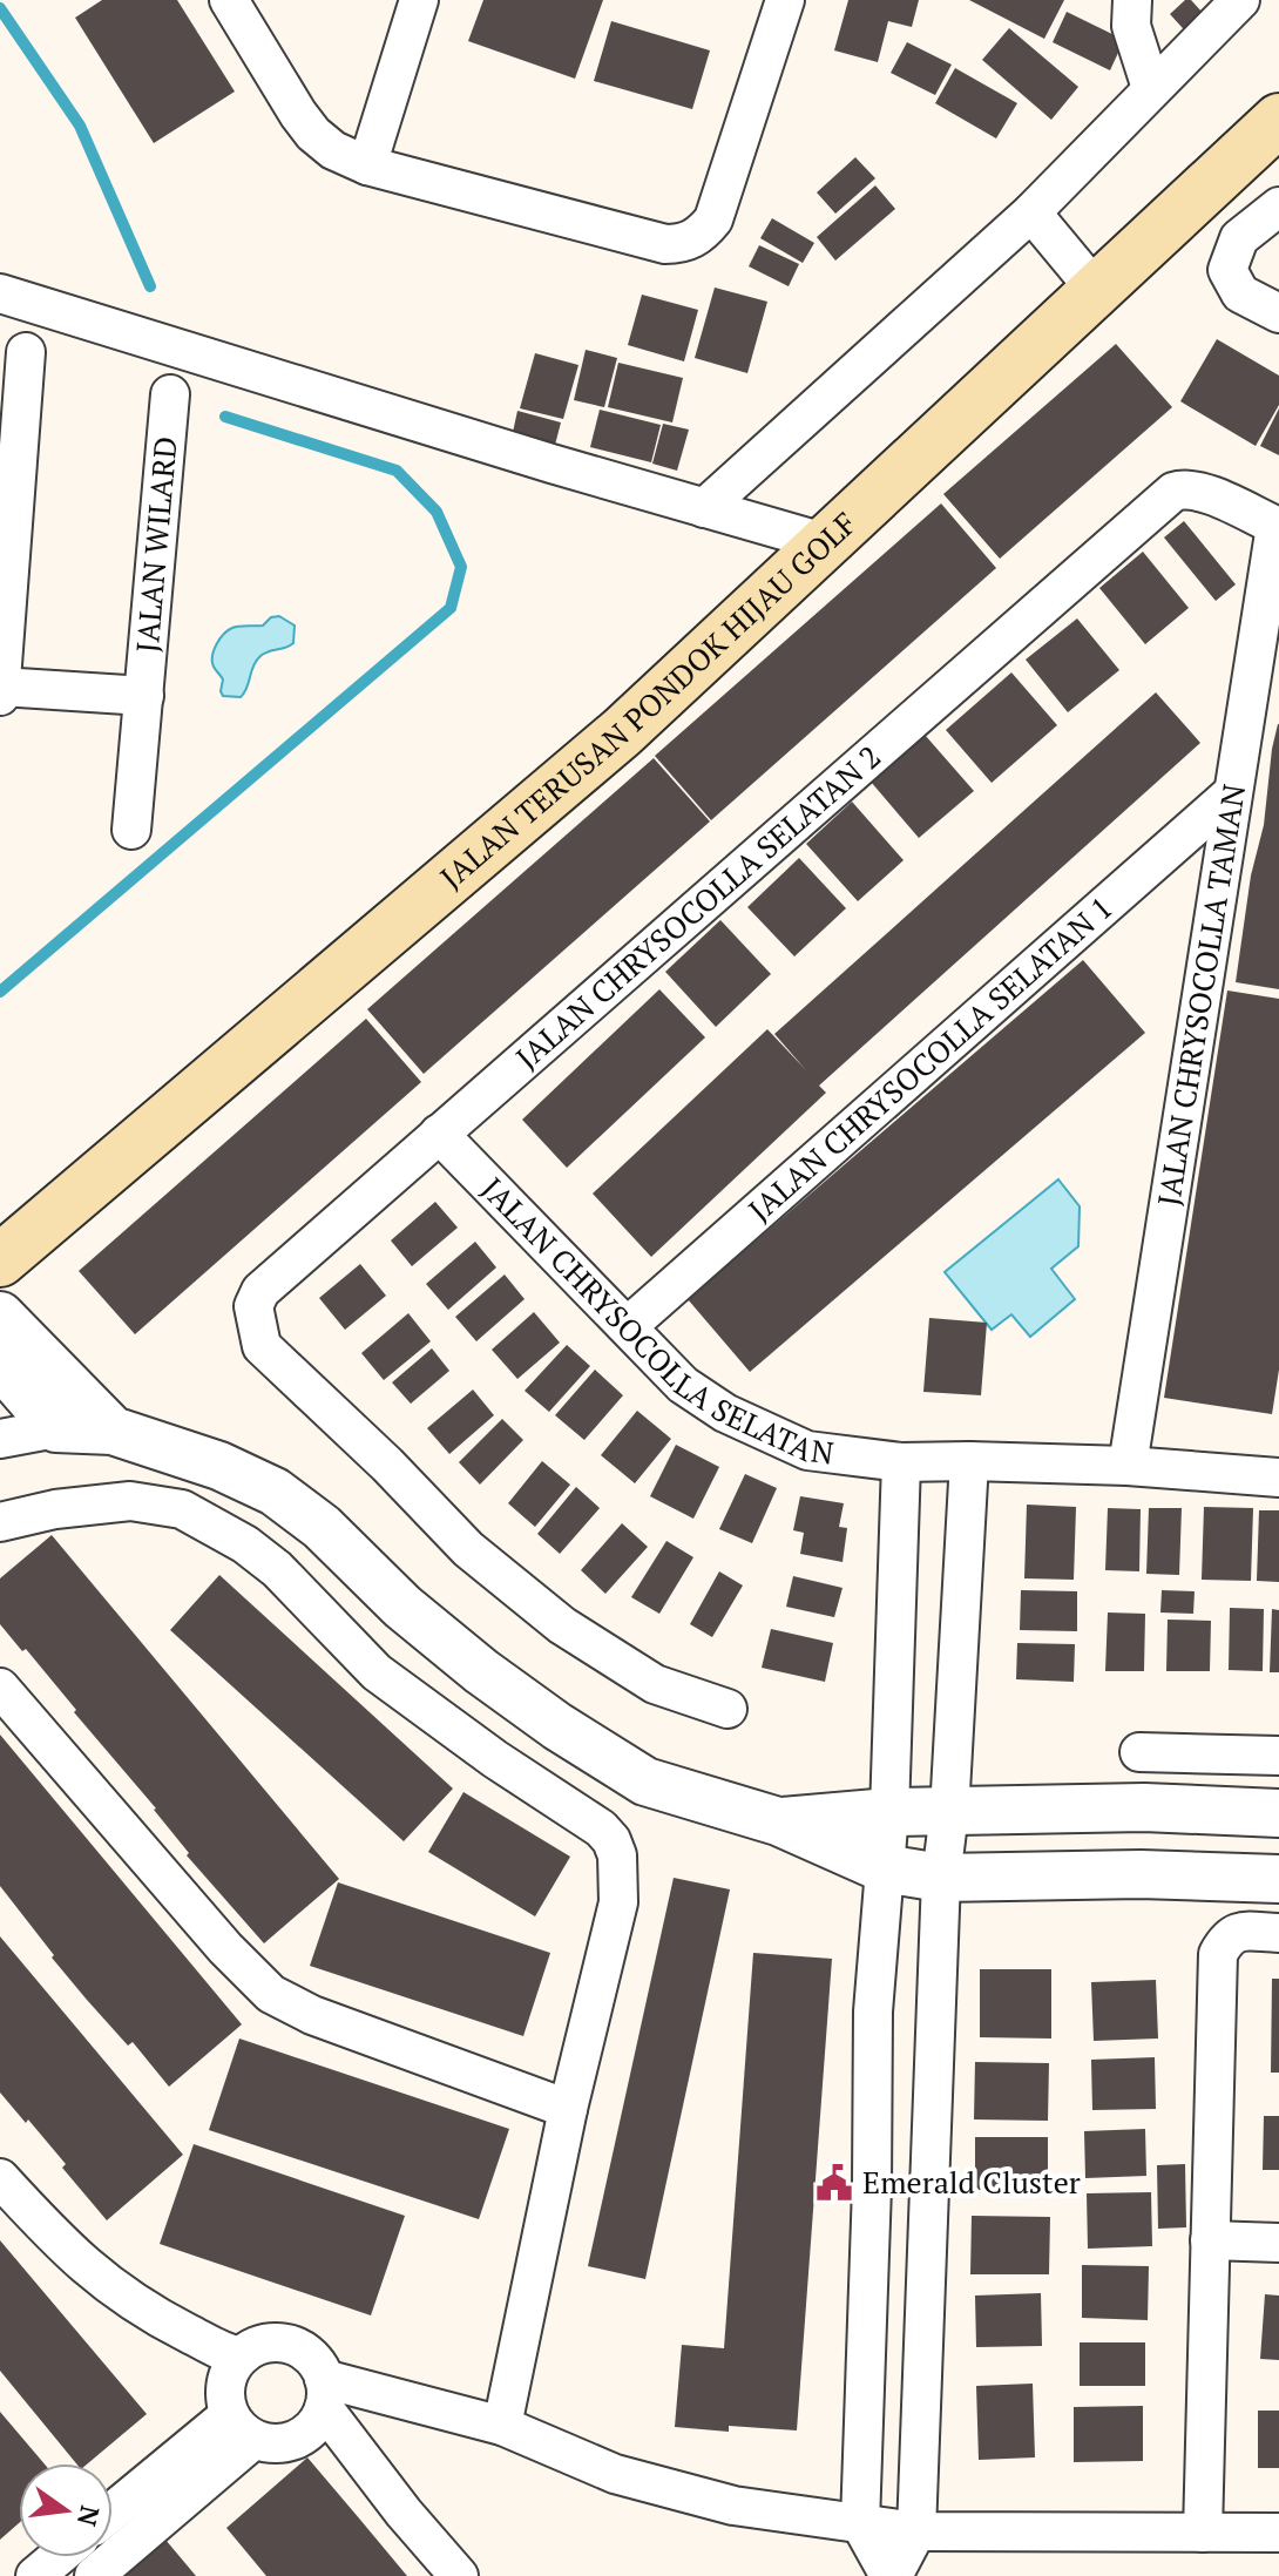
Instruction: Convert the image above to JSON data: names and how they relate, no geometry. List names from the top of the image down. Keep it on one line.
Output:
{"streets":{"main road":["JALAN TERUSAN PONDOK HIJAU GOLF"],"street":["JALAN WILARD","JALAN CHRYSOCOLLA SELATAN 2","JALAN CHRYSOCOLLA TAMAN","JALAN CHRYSOCOLLA SELATAN 1","JALAN CHRYSOCOLLA SELATAN"]},"crossings":[["JALAN CHRYSOCOLLA SELATAN 2","JALAN CHRYSOCOLLA TAMAN"],["JALAN CHRYSOCOLLA SELATAN 2","JALAN CHRYSOCOLLA SELATAN"],["JALAN CHRYSOCOLLA TAMAN","JALAN CHRYSOCOLLA SELATAN 1"],["JALAN CHRYSOCOLLA TAMAN","JALAN CHRYSOCOLLA SELATAN"],["JALAN CHRYSOCOLLA SELATAN 1","JALAN CHRYSOCOLLA SELATAN"]],"places":{"public building":["Emerald Cluster"]},"north":"right"}
